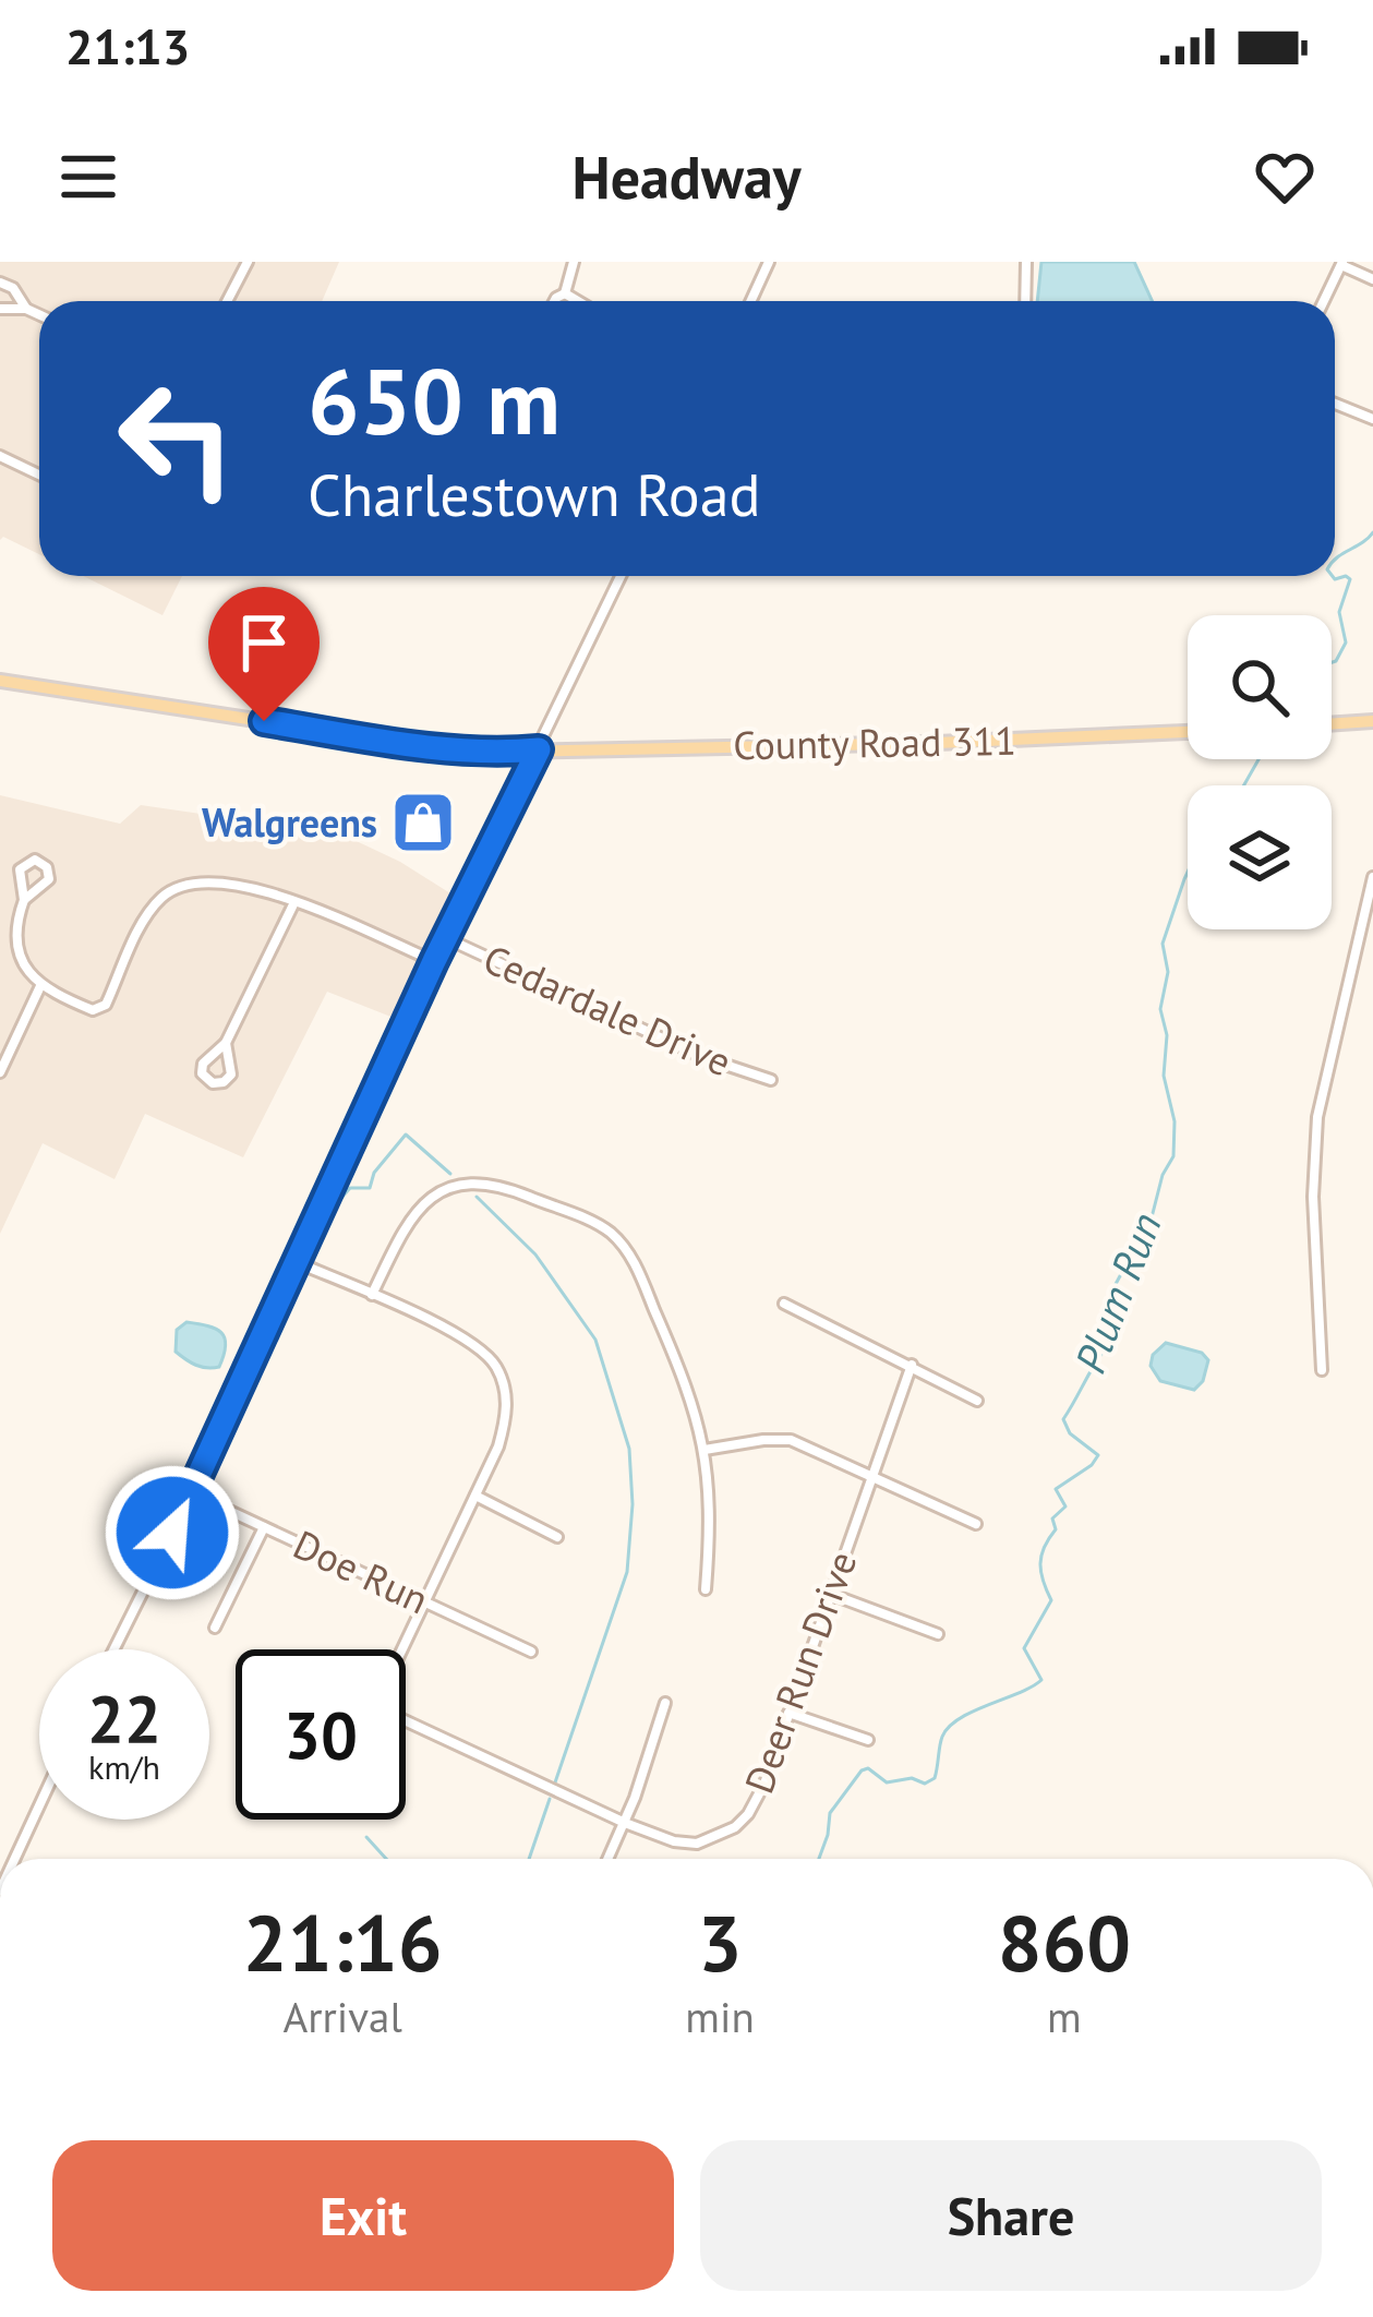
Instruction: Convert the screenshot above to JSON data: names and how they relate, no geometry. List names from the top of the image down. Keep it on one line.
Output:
{"streets":{"main road":["County Road 311"],"street":["Cedardale Drive","Doe Run","Deer Run Drive"]},"water":["Plum Run"],"places":{"shop":["Walgreens"]},"page":{"status":"21:13","header":"Headway","turn":["650 m","Charlestown Road"],"speed":"22 km/h","limit":"30","eta":["21:16","Arrival","3","min","860","m"],"buttons":["Exit","Share"]}}
